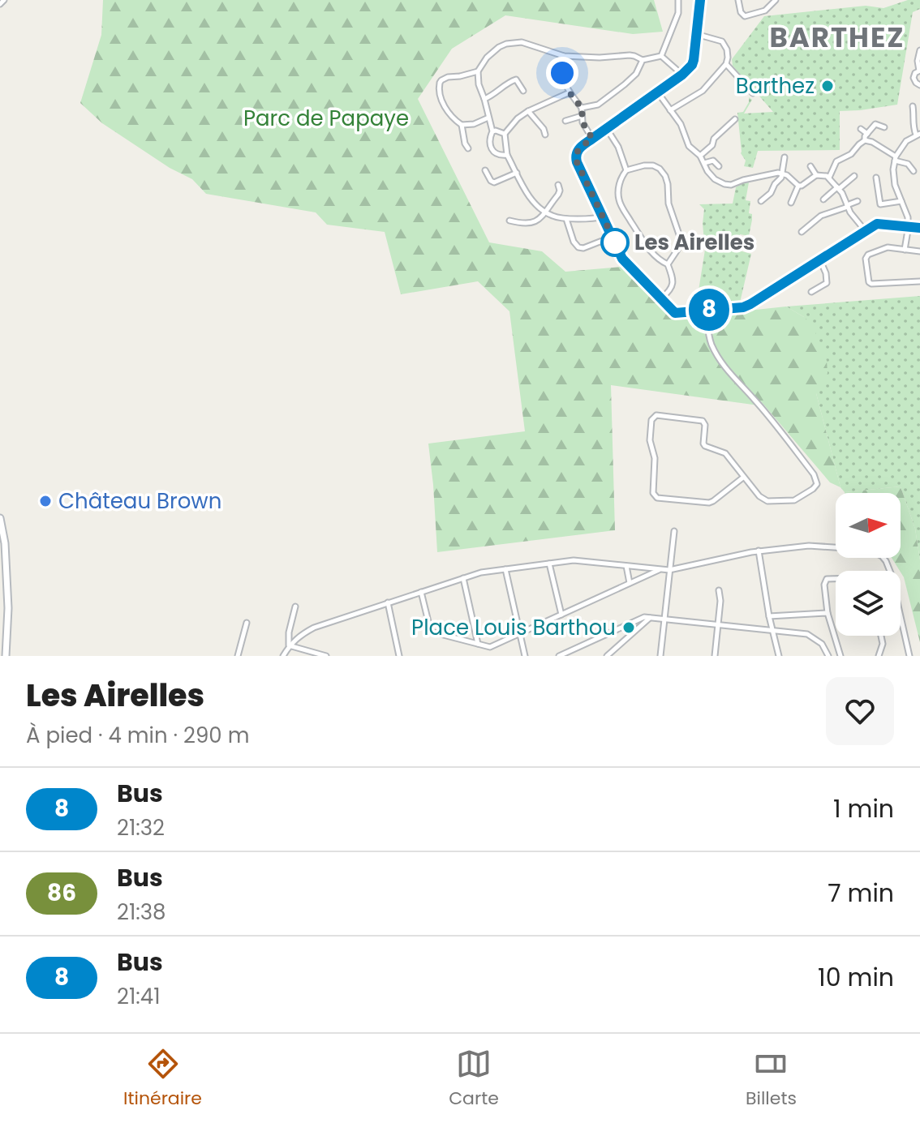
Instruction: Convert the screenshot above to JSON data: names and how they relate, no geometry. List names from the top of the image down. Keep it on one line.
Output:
{"districts":["BARTHEZ"],"parks":["Parc de Papaye"],"places":["Barthez","Les Airelles","Château Brown","Place Louis Barthou"],"lines":["bus line 8"],"north":"right","page":{"on_map":"8","heading":["Les Airelles","À pied · 4 min · 290 m"],"list":[{"mark":"8","name":"Bus","note":"21:32","value":"1 min"},{"mark":"86","name":"Bus","note":"21:38","value":"7 min"},{"mark":"8","name":"Bus","note":"21:41","value":"10 min"}],"tabs":["Itinéraire","Carte","Billets"]}}
